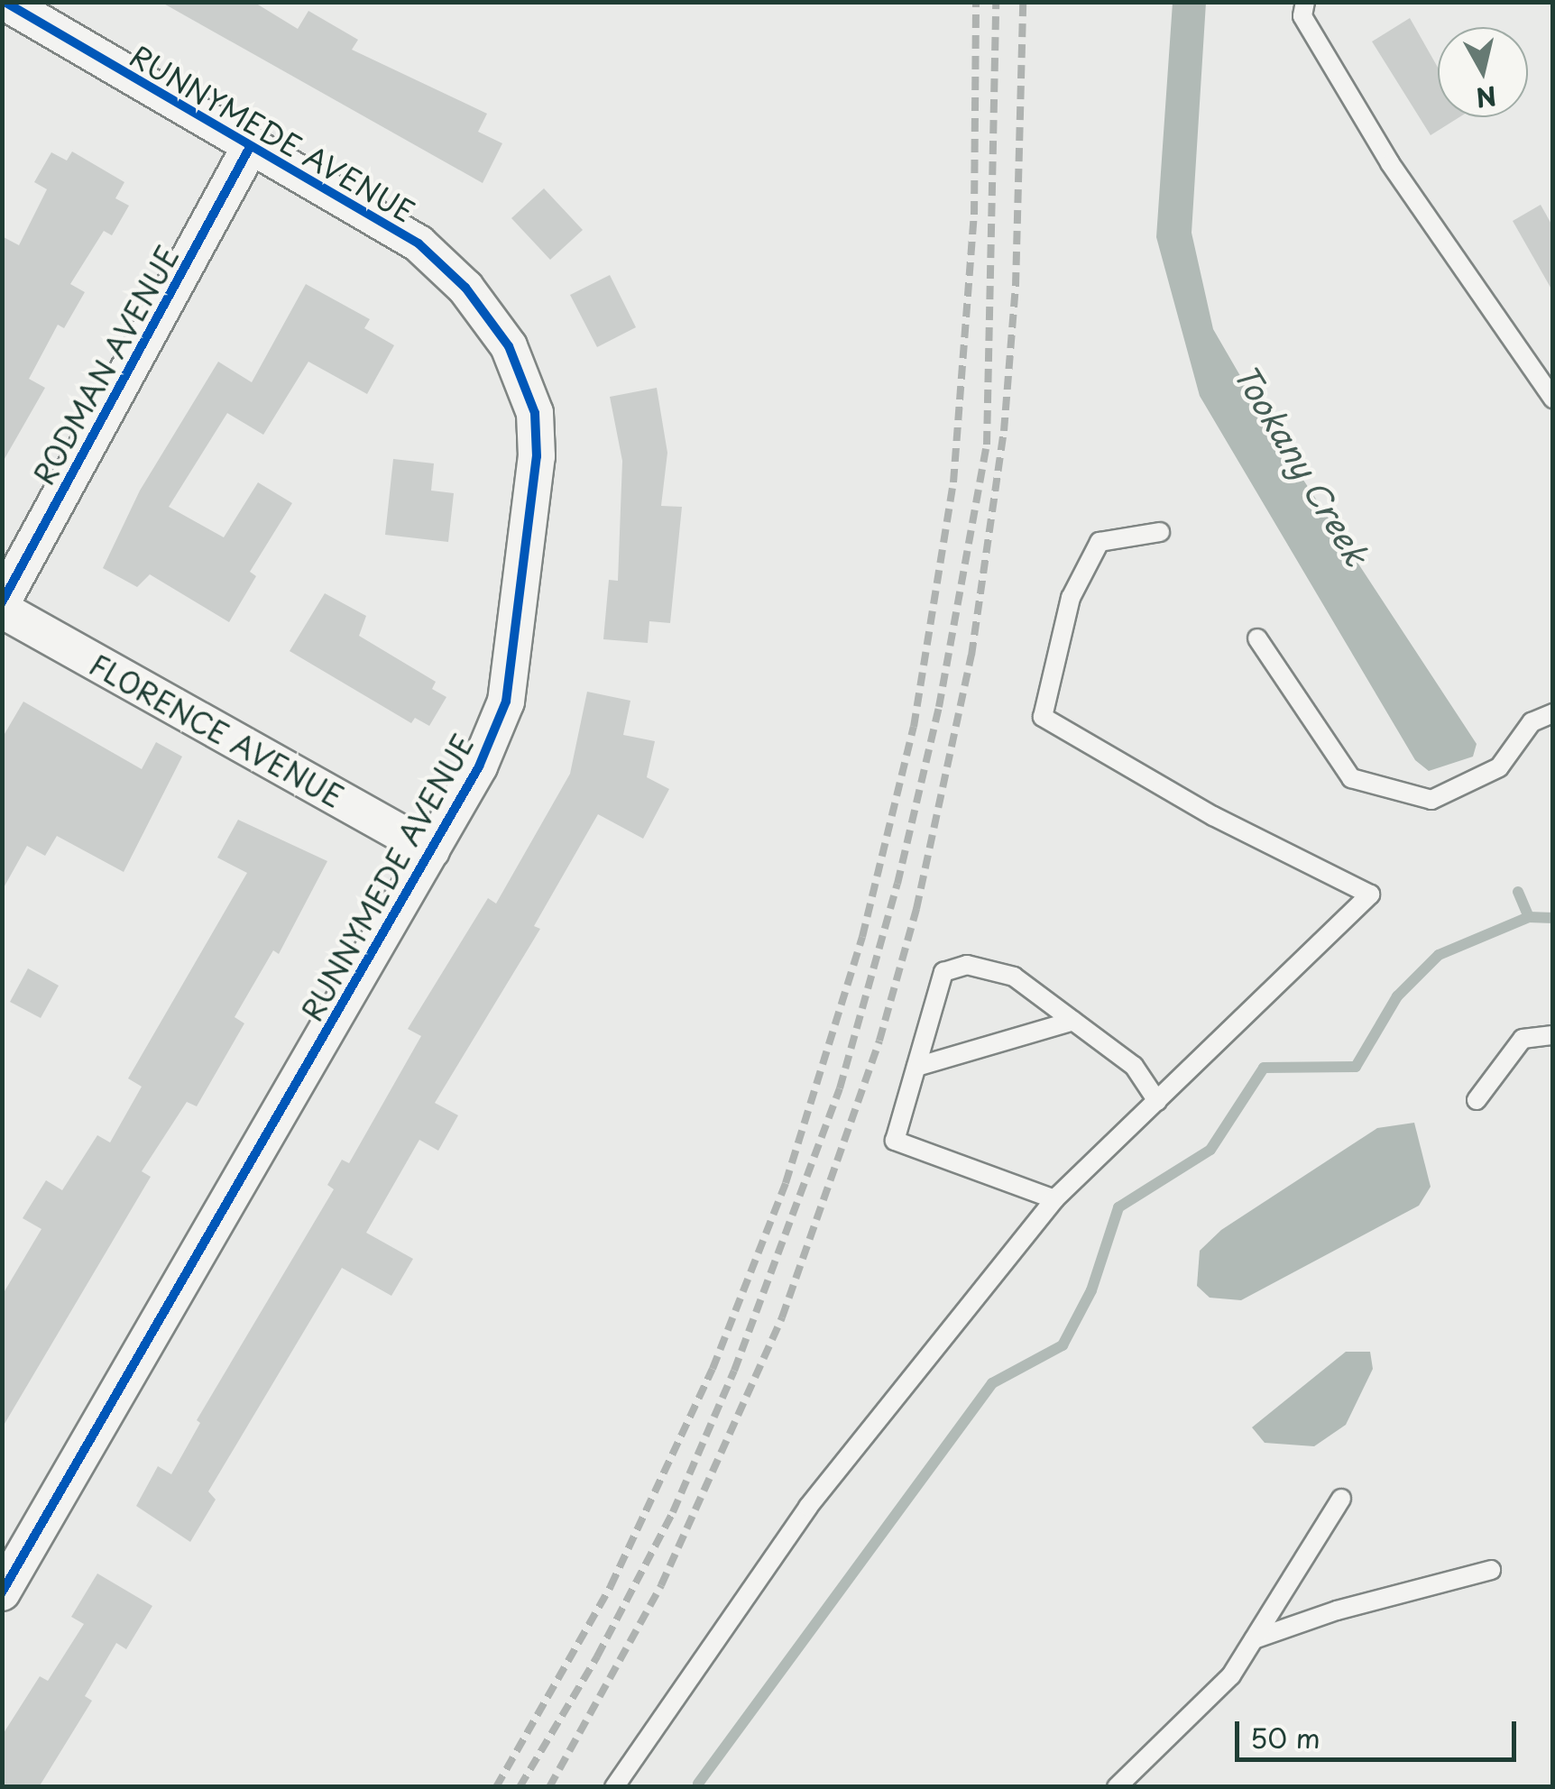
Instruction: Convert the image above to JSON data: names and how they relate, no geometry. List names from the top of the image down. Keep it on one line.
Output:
{"streets":{"street":["RUNNYMEDE AVENUE","RODMAN AVENUE","FLORENCE AVENUE"]},"crossings":[["RUNNYMEDE AVENUE","RODMAN AVENUE"],["RUNNYMEDE AVENUE","FLORENCE AVENUE"]],"water":["Tookany Creek"],"scale_bar":"50 m","north":"bottom"}
